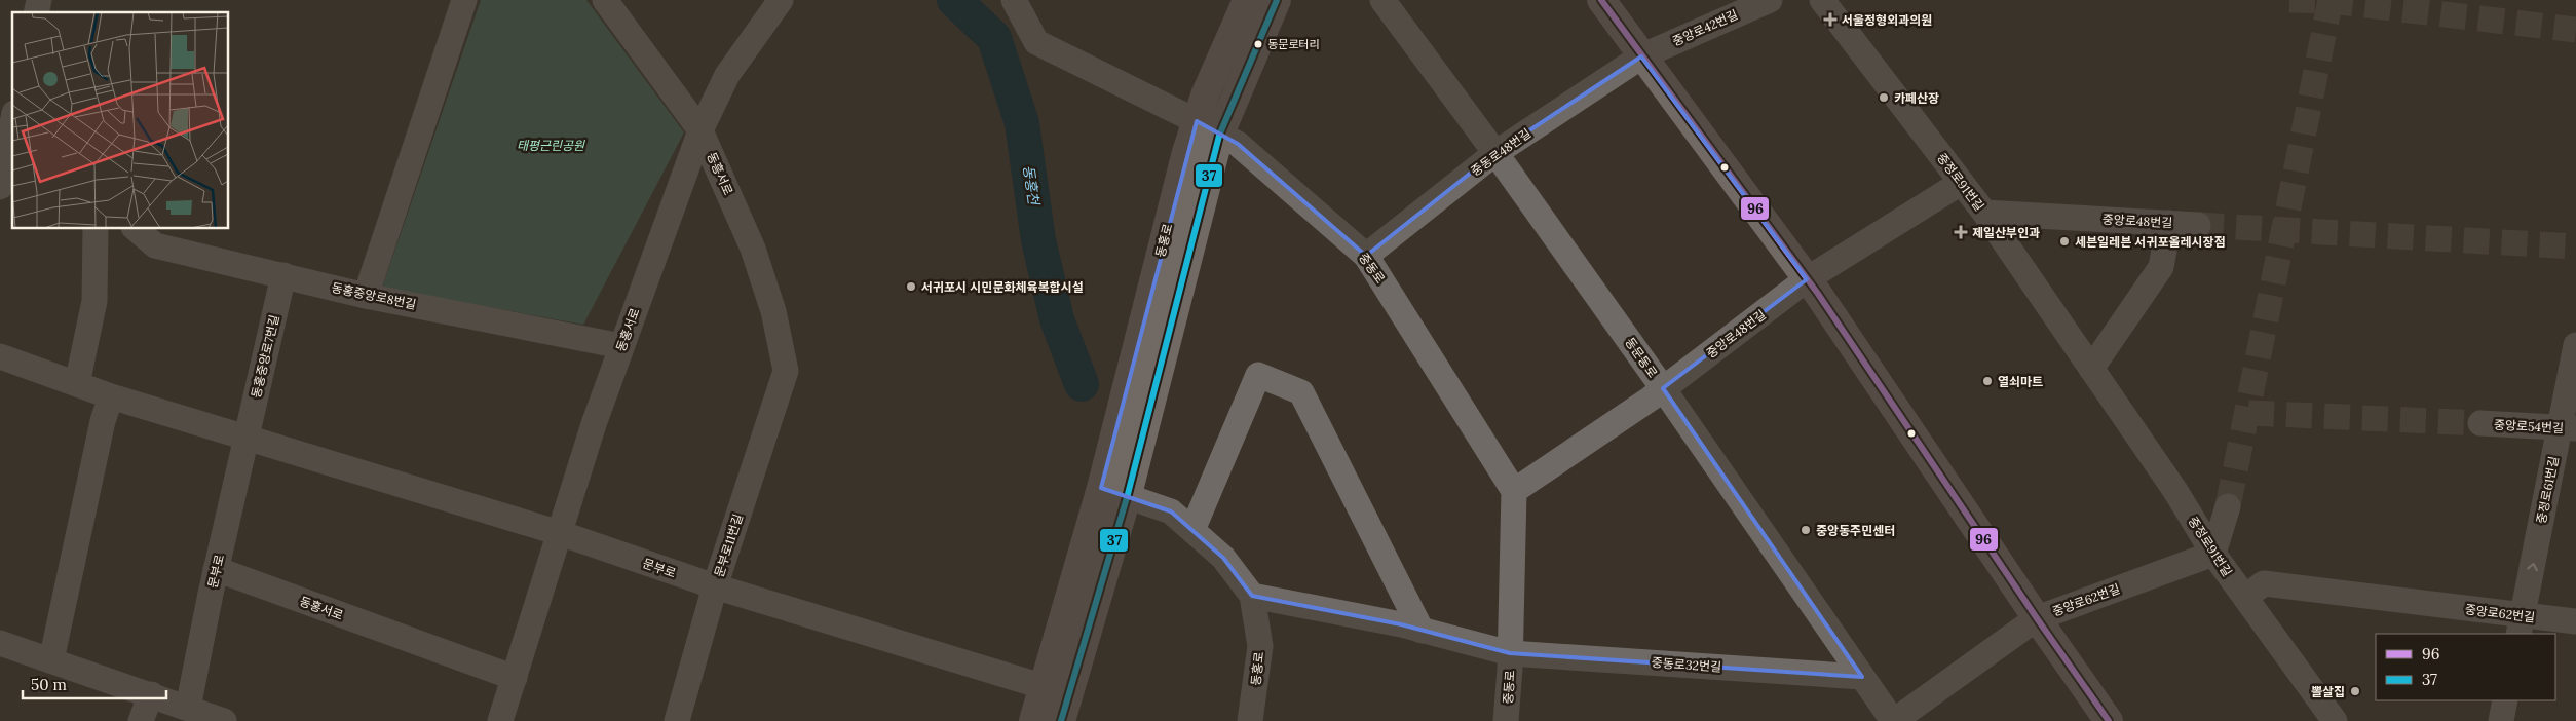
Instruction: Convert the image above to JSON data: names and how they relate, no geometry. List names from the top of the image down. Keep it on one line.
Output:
{"streets":{"main road":["동홍로"],"street":["중앙로42번길","중동로48번길","동흥서로","중정로91번길","중앙로48번길","중동로","동홍중앙로8번길","동홍서로","동홍중앙로7번길","동문동로","중앙로54번길","중정로61번길","문부로11번길","문부로","중앙로62번길","중동로32번길"]},"crossings":[["중앙로42번길","중동로48번길"],["중동로48번길","중동로"],["중동로48번길","동문동로"],["동흥서로","동홍서로"],["동흥서로","문부로11번길"],["중정로91번길","중앙로48번길"],["중정로91번길","중앙로62번길"],["중앙로48번길","중동로"],["중앙로48번길","동문동로"],["동홍로","중동로"],["동홍로","문부로"],["중동로","중동로32번길"],["동홍중앙로8번길","동홍서로"],["동홍중앙로8번길","동홍중앙로7번길"],["동홍서로","문부로"],["동홍중앙로7번길","문부로"],["동문동로","중앙로62번길"],["동문동로","중동로32번길"],["중앙로54번길","중정로61번길"],["중정로61번길","중앙로62번길"],["문부로11번길","문부로"]],"one_way":["중정로61번길"],"water":["동홍천"],"parks":["태평근린공원"],"places":{"health":["서울정형외과의원","제일산부인과"],"other":["동문로터리","카페산장","세븐일레븐 서귀포올레시장점","서귀포시 시민문화체육복합시설","열쇠마트","중앙동주민센터","뽈살집"]},"lines":["transit line 96","transit line 37"],"legend":["96","37"],"scale_bar":"50 m"}
